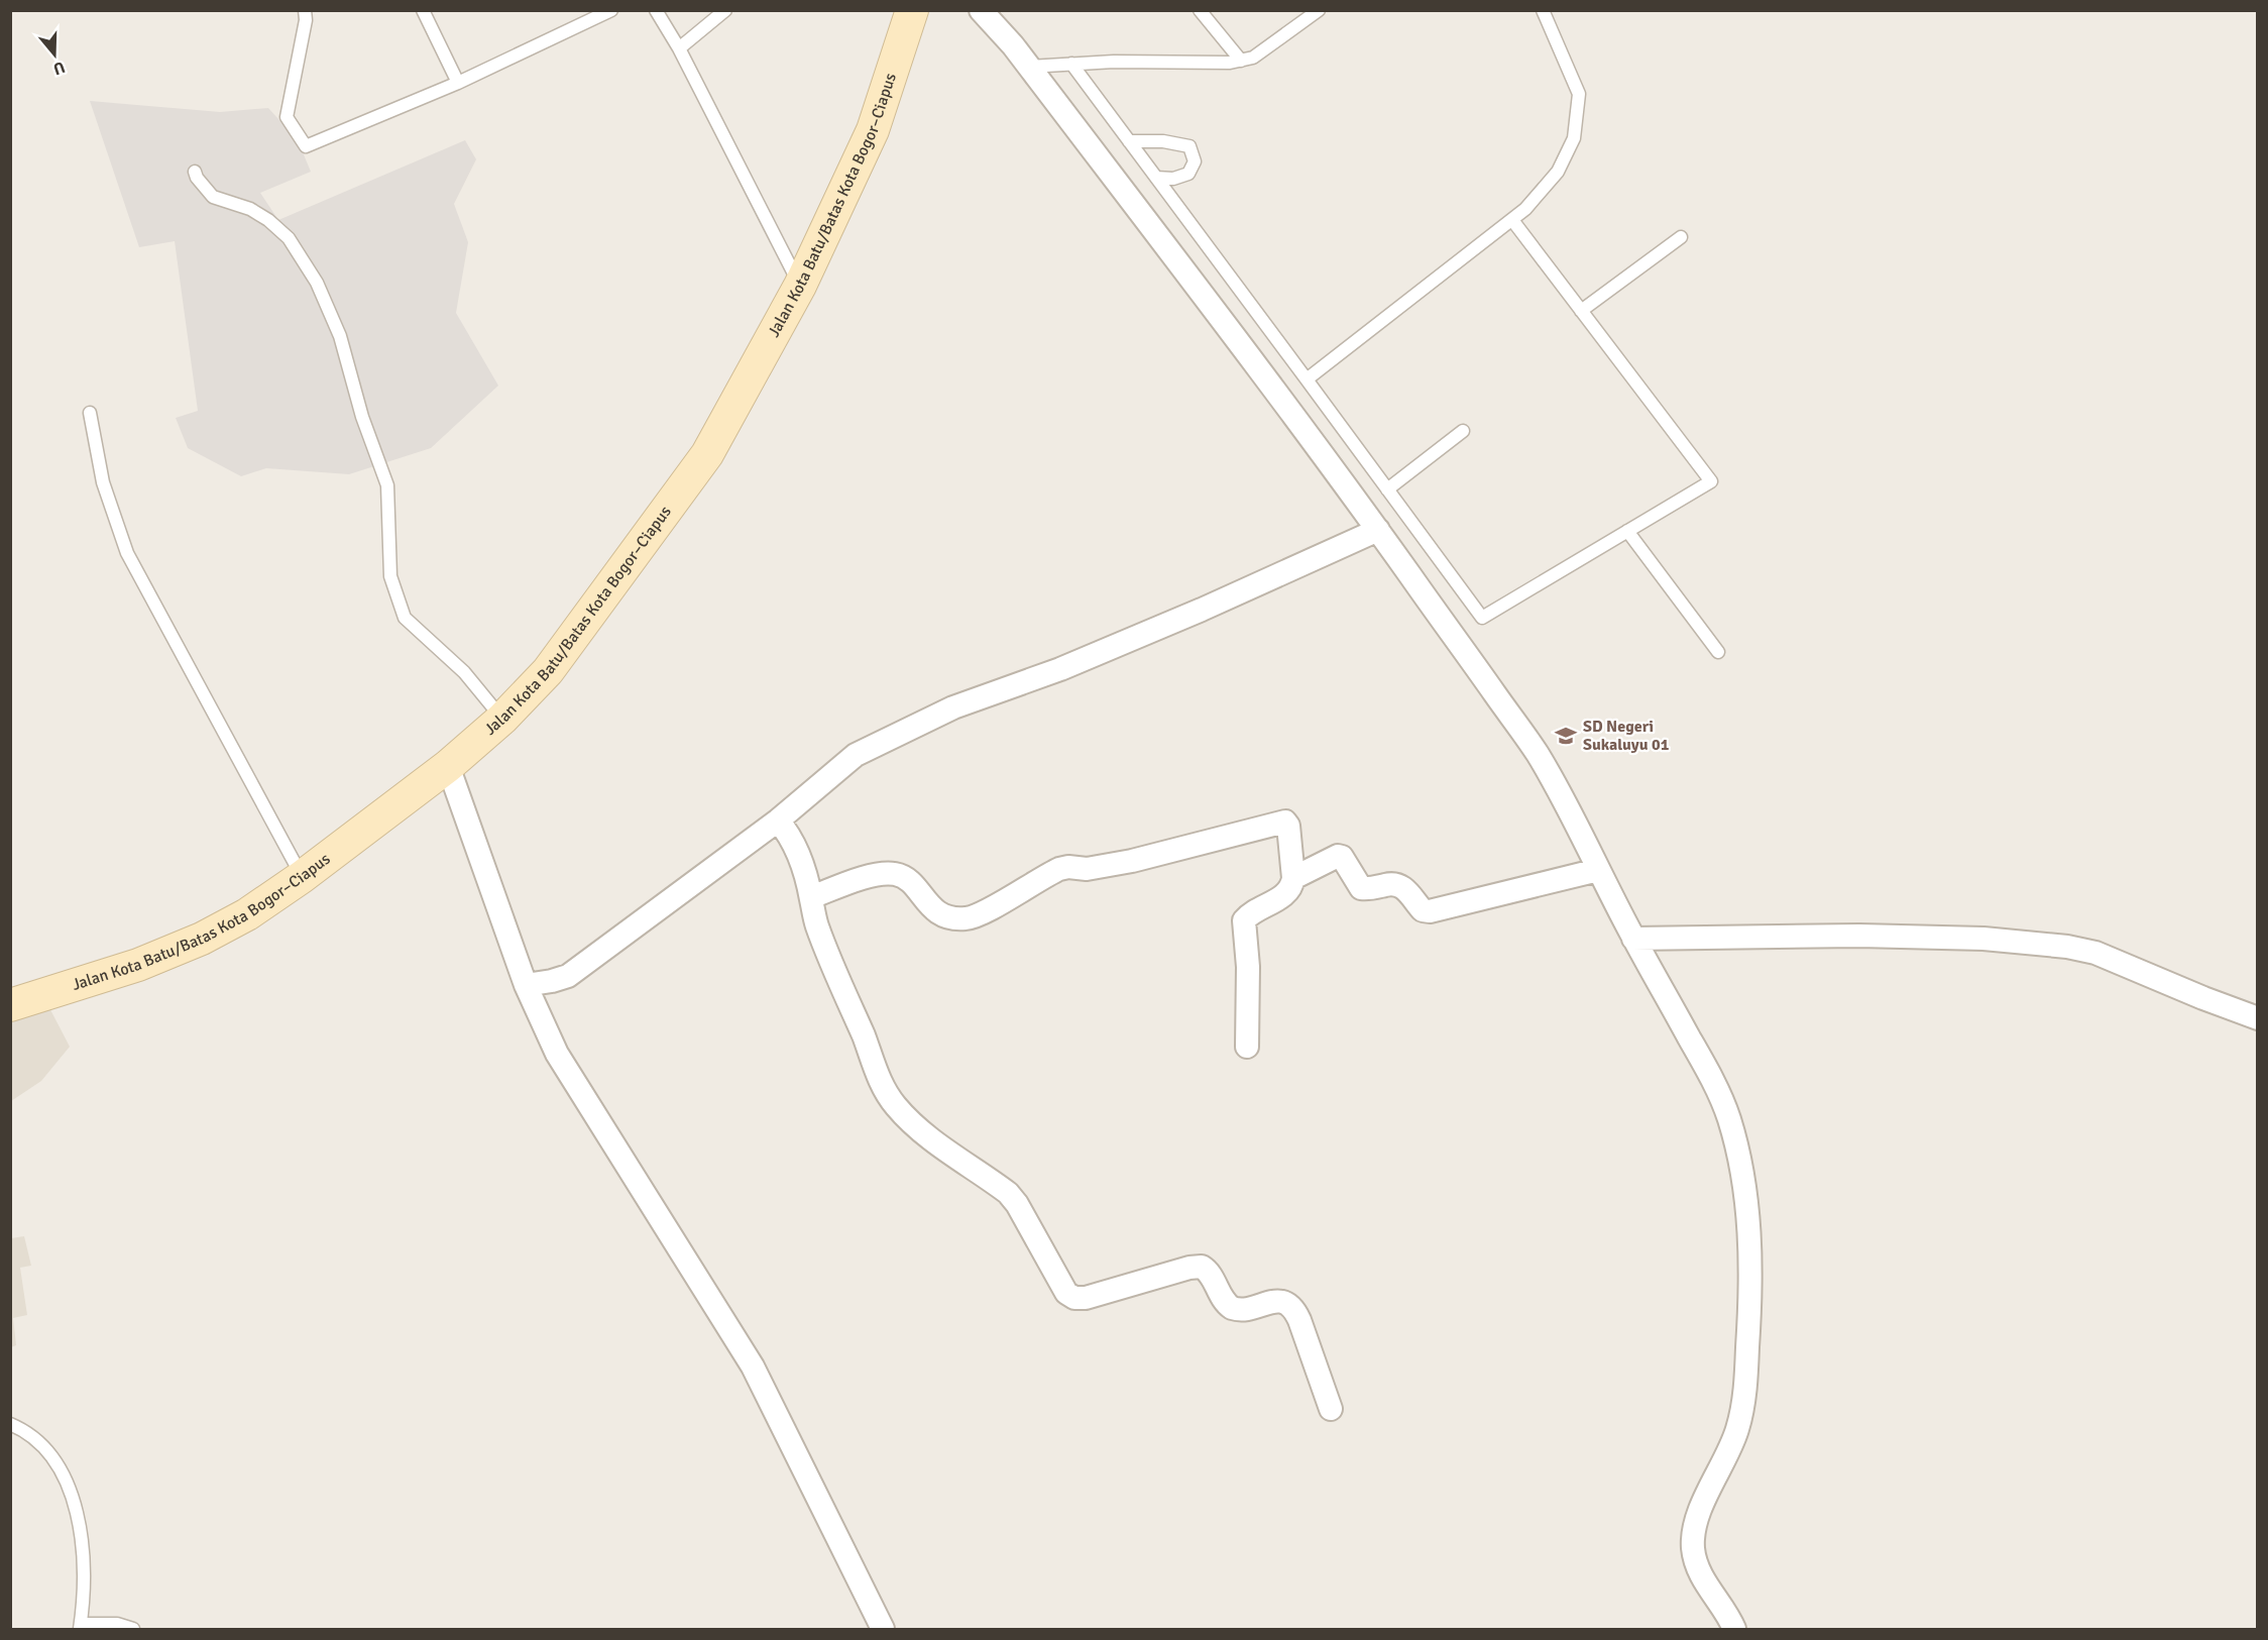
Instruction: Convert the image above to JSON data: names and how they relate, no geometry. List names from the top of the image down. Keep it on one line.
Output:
{"streets":{"main road":["Jalan Kota Batu/Batas Kota Bogor–Ciapus"]},"places":{"school or university":["SD Negeri Sukaluyu 01"]},"north":"bottom"}
